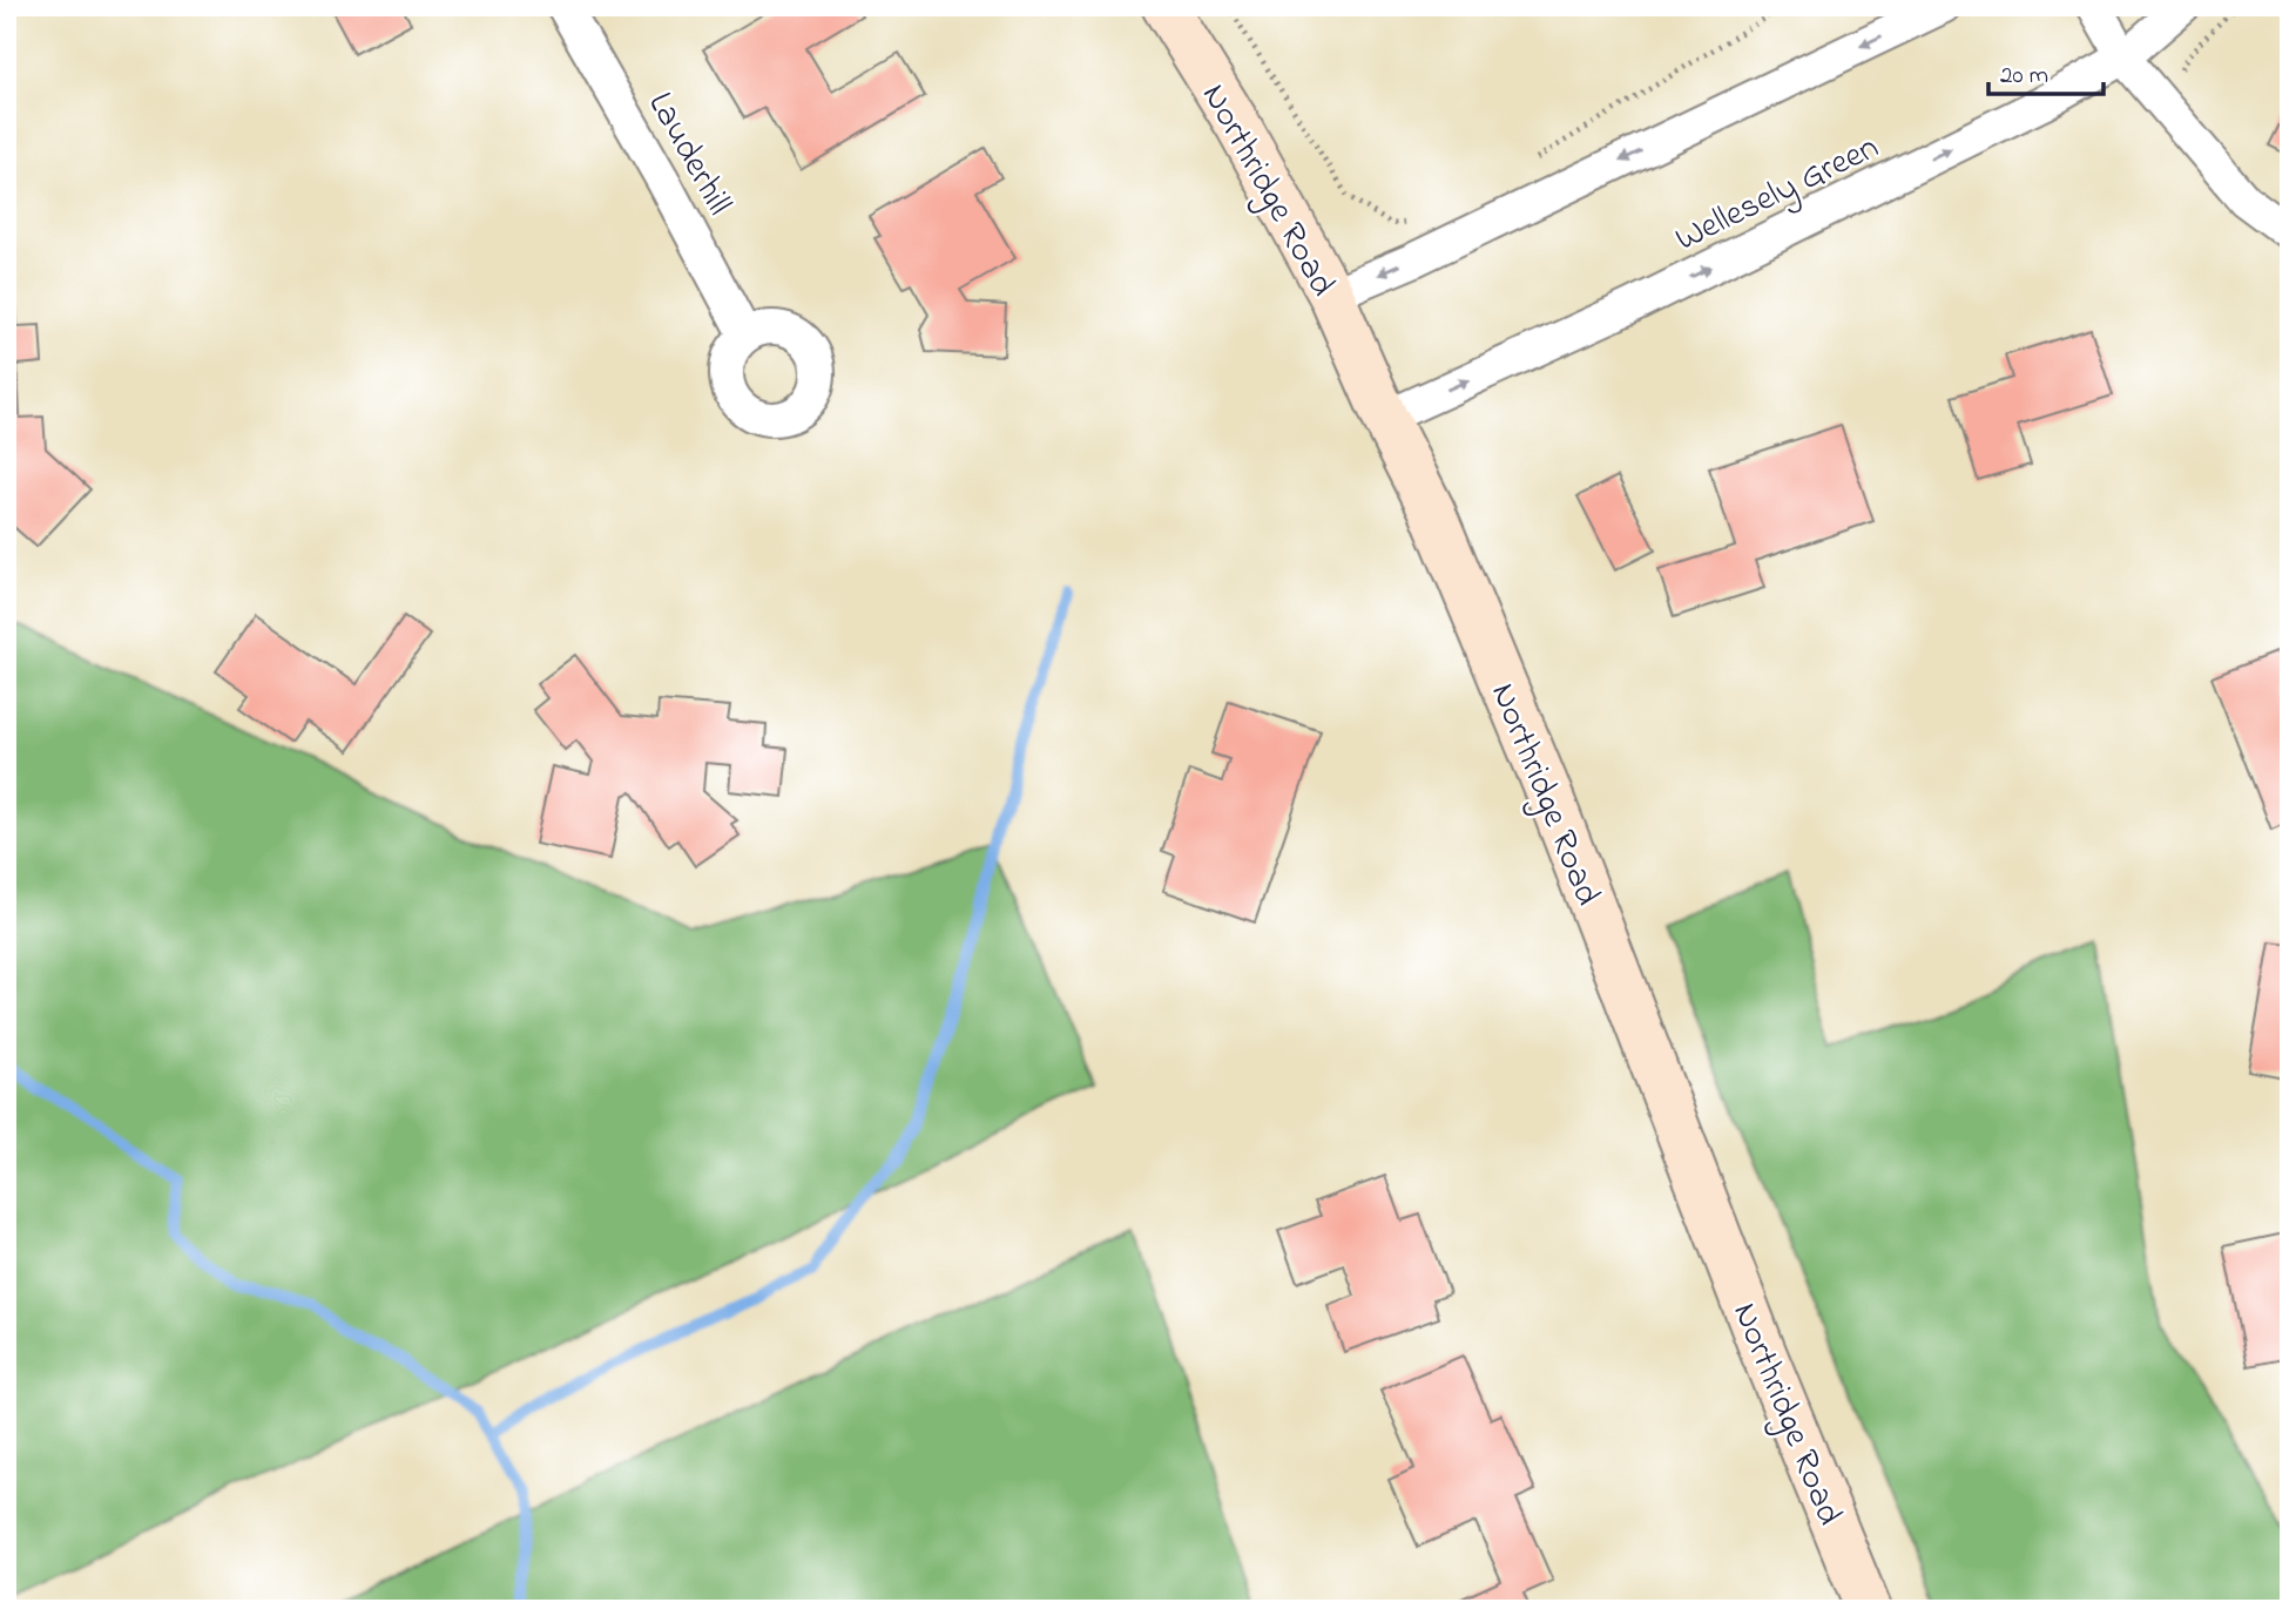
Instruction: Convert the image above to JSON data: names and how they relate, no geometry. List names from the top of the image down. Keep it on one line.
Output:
{"streets":{"main road":["Northridge Road"],"street":["Lauderhill","Wellesely Green"]},"crossings":[["Northridge Road","Wellesely Green"]],"scale_bar":"20 m"}
